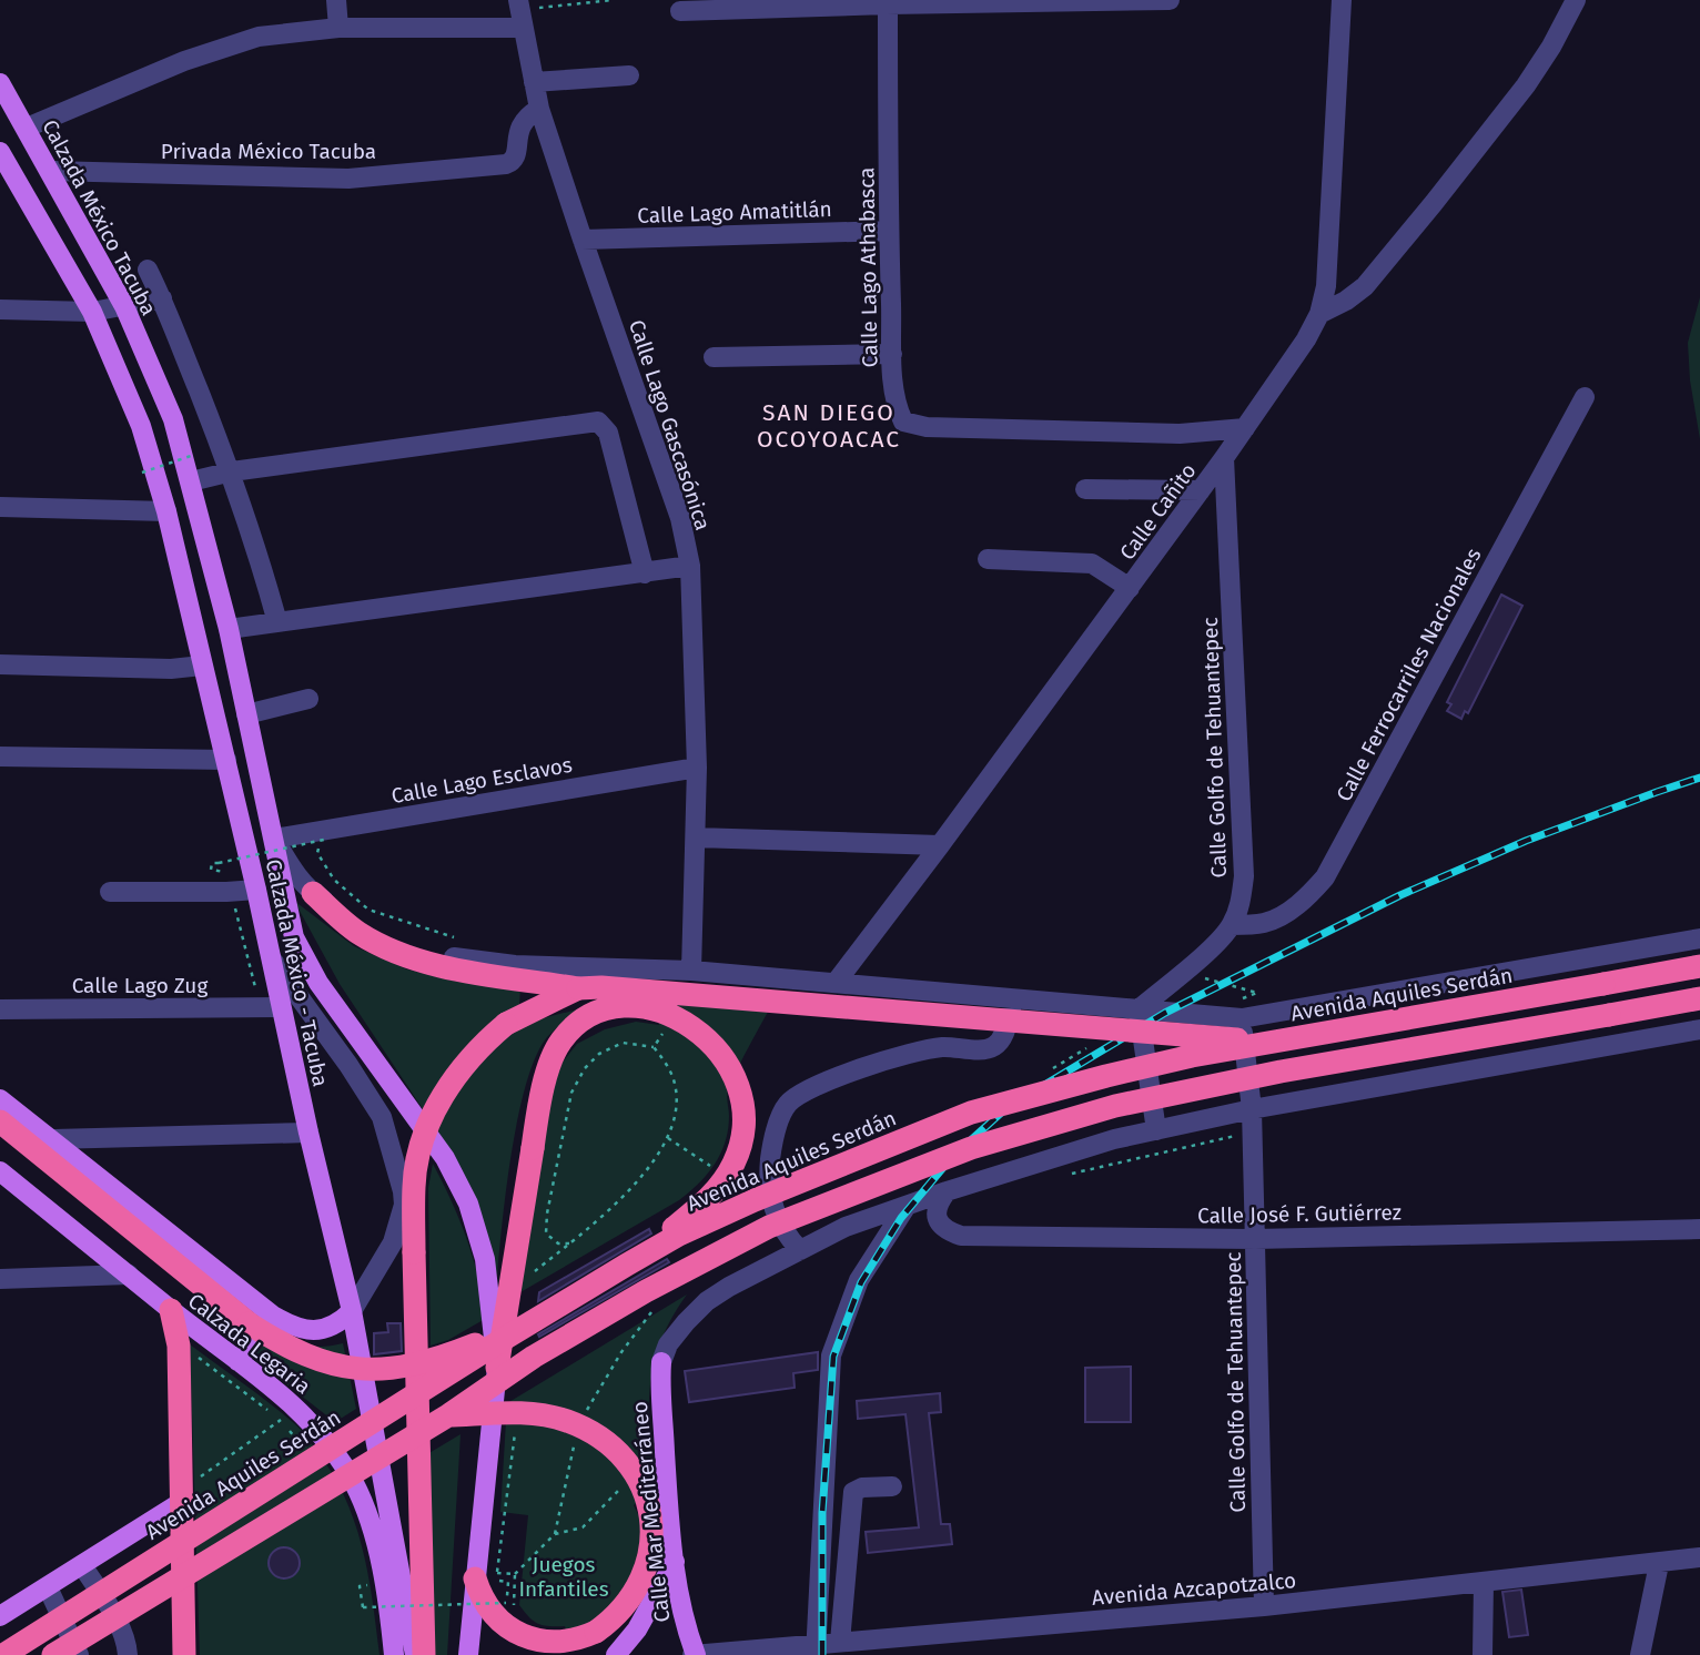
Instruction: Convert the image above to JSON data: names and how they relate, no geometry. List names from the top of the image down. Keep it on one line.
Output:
{"streets":{"highway":["Avenida Aquiles Serdán"],"main road":["Calzada México Tacuba","Calzada México - Tacuba","Calzada Legaria","Calle Mar Mediterráneo"],"street":["Privada México Tacuba","Calle Lago Amatitlán","Calle Lago Athabasca","Calle Lago Gascasónica","Calle Cañito","Calle Ferrocarriles Nacionales","Calle Golfo de Tehuantepec","Calle Lago Esclavos","Calle Lago Zug","Calle José F. Gutiérrez","Avenida Azcapotzalco"]},"crossings":[["Privada México Tacuba","Calzada México Tacuba"],["Privada México Tacuba","Calle Lago Gascasónica"],["Calle Lago Amatitlán","Calle Lago Athabasca"],["Calle Lago Amatitlán","Calle Lago Gascasónica"],["Calzada México Tacuba","Calzada México - Tacuba"],["Calle Lago Athabasca","Calle Cañito"],["Calle Lago Gascasónica","Calle Lago Esclavos"],["Calle Lago Gascasónica","Avenida Aquiles Serdán"],["Calle Cañito","Calle Golfo de Tehuantepec"],["Calle Cañito","Avenida Aquiles Serdán"],["Calle Ferrocarriles Nacionales","Calle Golfo de Tehuantepec"],["Calle Golfo de Tehuantepec","Avenida Aquiles Serdán"],["Calle Golfo de Tehuantepec","Calle José F. Gutiérrez"],["Calle Golfo de Tehuantepec","Avenida Azcapotzalco"],["Calle Lago Esclavos","Calzada México - Tacuba"],["Calle Lago Esclavos","Avenida Aquiles Serdán"],["Calzada México - Tacuba","Calle Lago Zug"],["Calzada México - Tacuba","Avenida Aquiles Serdán"],["Calzada México - Tacuba","Calzada Legaria"],["Calle Mar Mediterráneo","Avenida Azcapotzalco"]],"districts":["SAN DIEGO OCOYOACAC"],"parks":["Juegos Infantiles"]}
